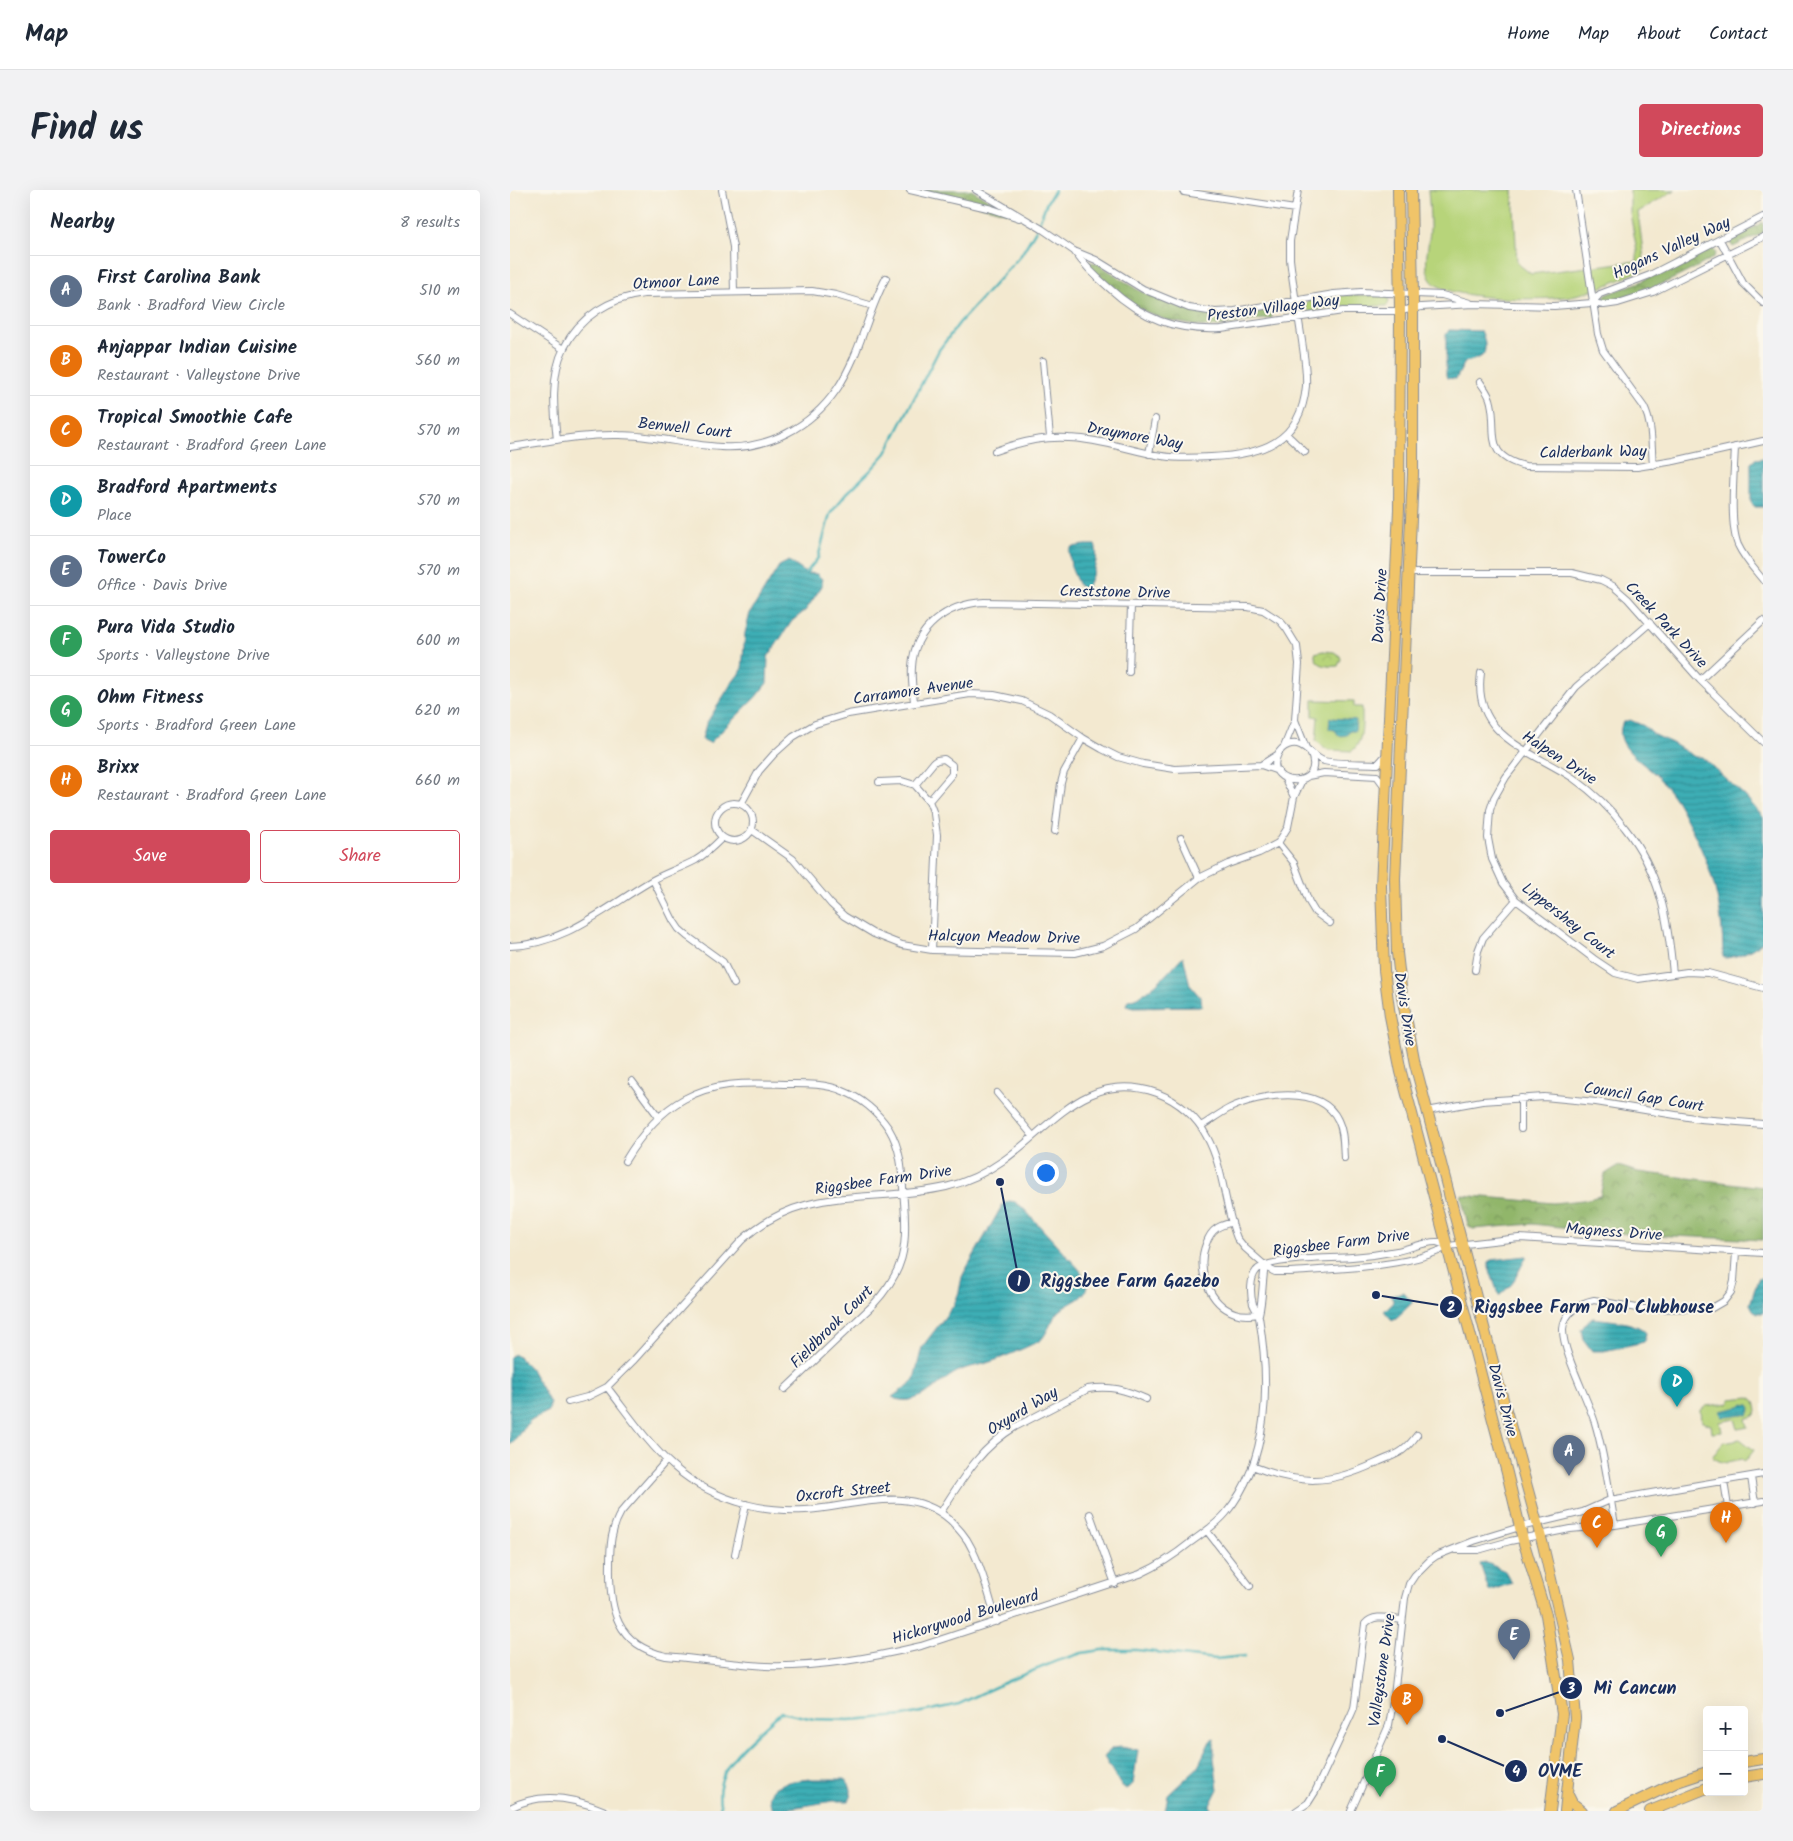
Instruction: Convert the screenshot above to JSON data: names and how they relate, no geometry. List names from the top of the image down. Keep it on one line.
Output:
{"streets":{"main road":["Davis Drive"],"street":["Hogans Valley Way","Otmoor Lane","Preston Village Way","Benwell Court","Draymore Way","Calderbank Way","Creststone Drive","Creek Park Drive","Carramore Avenue","Halpen Drive","Lippershey Court","Halcyon Meadow Drive","Council Gap Court","Riggsbee Farm Drive","Magness Drive","Fieldbrook Court","Oxyard Way","Oxcroft Street","Hickorywood Boulevard","Valleystone Drive"]},"crossings":[["Hogans Valley Way","Preston Village Way"],["Hogans Valley Way","Davis Drive"],["Otmoor Lane","Benwell Court"],["Preston Village Way","Draymore Way"],["Preston Village Way","Davis Drive"],["Creststone Drive","Carramore Avenue"],["Davis Drive","Creek Park Drive"],["Davis Drive","Council Gap Court"],["Davis Drive","Riggsbee Farm Drive"],["Davis Drive","Magness Drive"],["Davis Drive","Valleystone Drive"],["Creek Park Drive","Lippershey Court"],["Carramore Avenue","Halcyon Meadow Drive"],["Halpen Drive","Lippershey Court"],["Riggsbee Farm Drive","Magness Drive"],["Riggsbee Farm Drive","Fieldbrook Court"],["Riggsbee Farm Drive","Oxcroft Street"],["Riggsbee Farm Drive","Hickorywood Boulevard"],["Oxyard Way","Oxcroft Street"],["Oxcroft Street","Hickorywood Boulevard"]],"places":["Riggsbee Farm Gazebo","Riggsbee Farm Pool Clubhouse","Mi Cancun","OVME"],"page":{"header":"Map","nav":["Home","Map","About","Contact"],"title":"Find us","buttons":["Directions",["Save","Share"]],"heading":["Nearby","8 results"],"list":[{"mark":"A","name":"First Carolina Bank","note":"Bank · Bradford View Circle","value":"510 m"},{"mark":"B","name":"Anjappar Indian Cuisine","note":"Restaurant · Valleystone Drive","value":"560 m"},{"mark":"C","name":"Tropical Smoothie Cafe","note":"Restaurant · Bradford Green Lane","value":"570 m"},{"mark":"D","name":"Bradford Apartments","note":"Place","value":"570 m"},{"mark":"E","name":"TowerCo","note":"Office · Davis Drive","value":"570 m"},{"mark":"F","name":"Pura Vida Studio","note":"Sports · Valleystone Drive","value":"600 m"},{"mark":"G","name":"Ohm Fitness","note":"Sports · Bradford Green Lane","value":"620 m"},{"mark":"H","name":"Brixx","note":"Restaurant · Bradford Green Lane","value":"660 m"}],"pins":["D","A","H","C","G","E","B","F"],"map_buttons":["+","−"]}}
